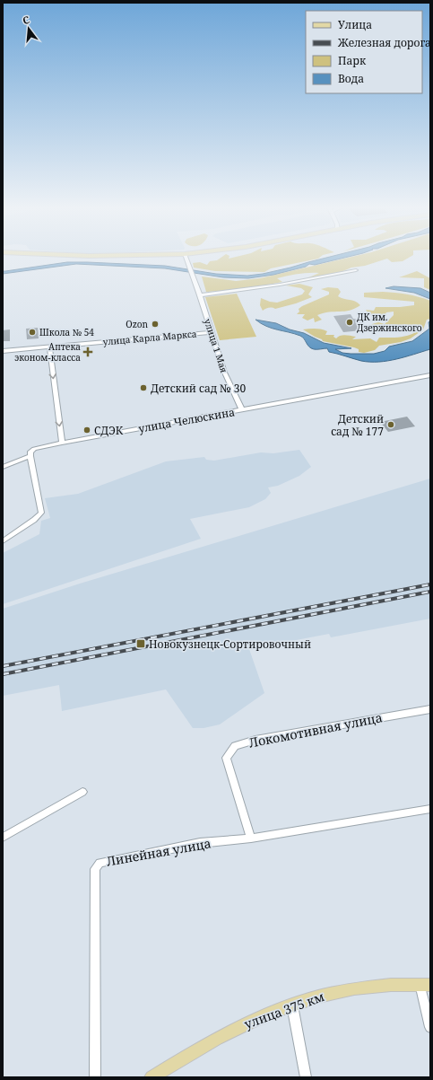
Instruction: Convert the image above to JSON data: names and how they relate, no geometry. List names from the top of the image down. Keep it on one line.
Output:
{"streets":{"main road":["улица 375 км"],"street":["улица Карла Маркса","улица 1 Мая","улица Челюскина","Локомотивная улица","Линейная улица"]},"crossings":[["улица Карла Маркса","улица 1 Мая"],["улица 1 Мая","улица Челюскина"],["Локомотивная улица","Линейная улица"]],"places":{"other":["ДК им. Дзержинского","Ozon","Школа № 54","Детский сад № 30","Детский сад № 177","СДЭК"],"health":["Аптека эконом-класса"],"transit":["Новокузнецк-Сортировочный"]},"legend":["Улица","Железная дорога","Парк","Вода"],"north":"top"}
